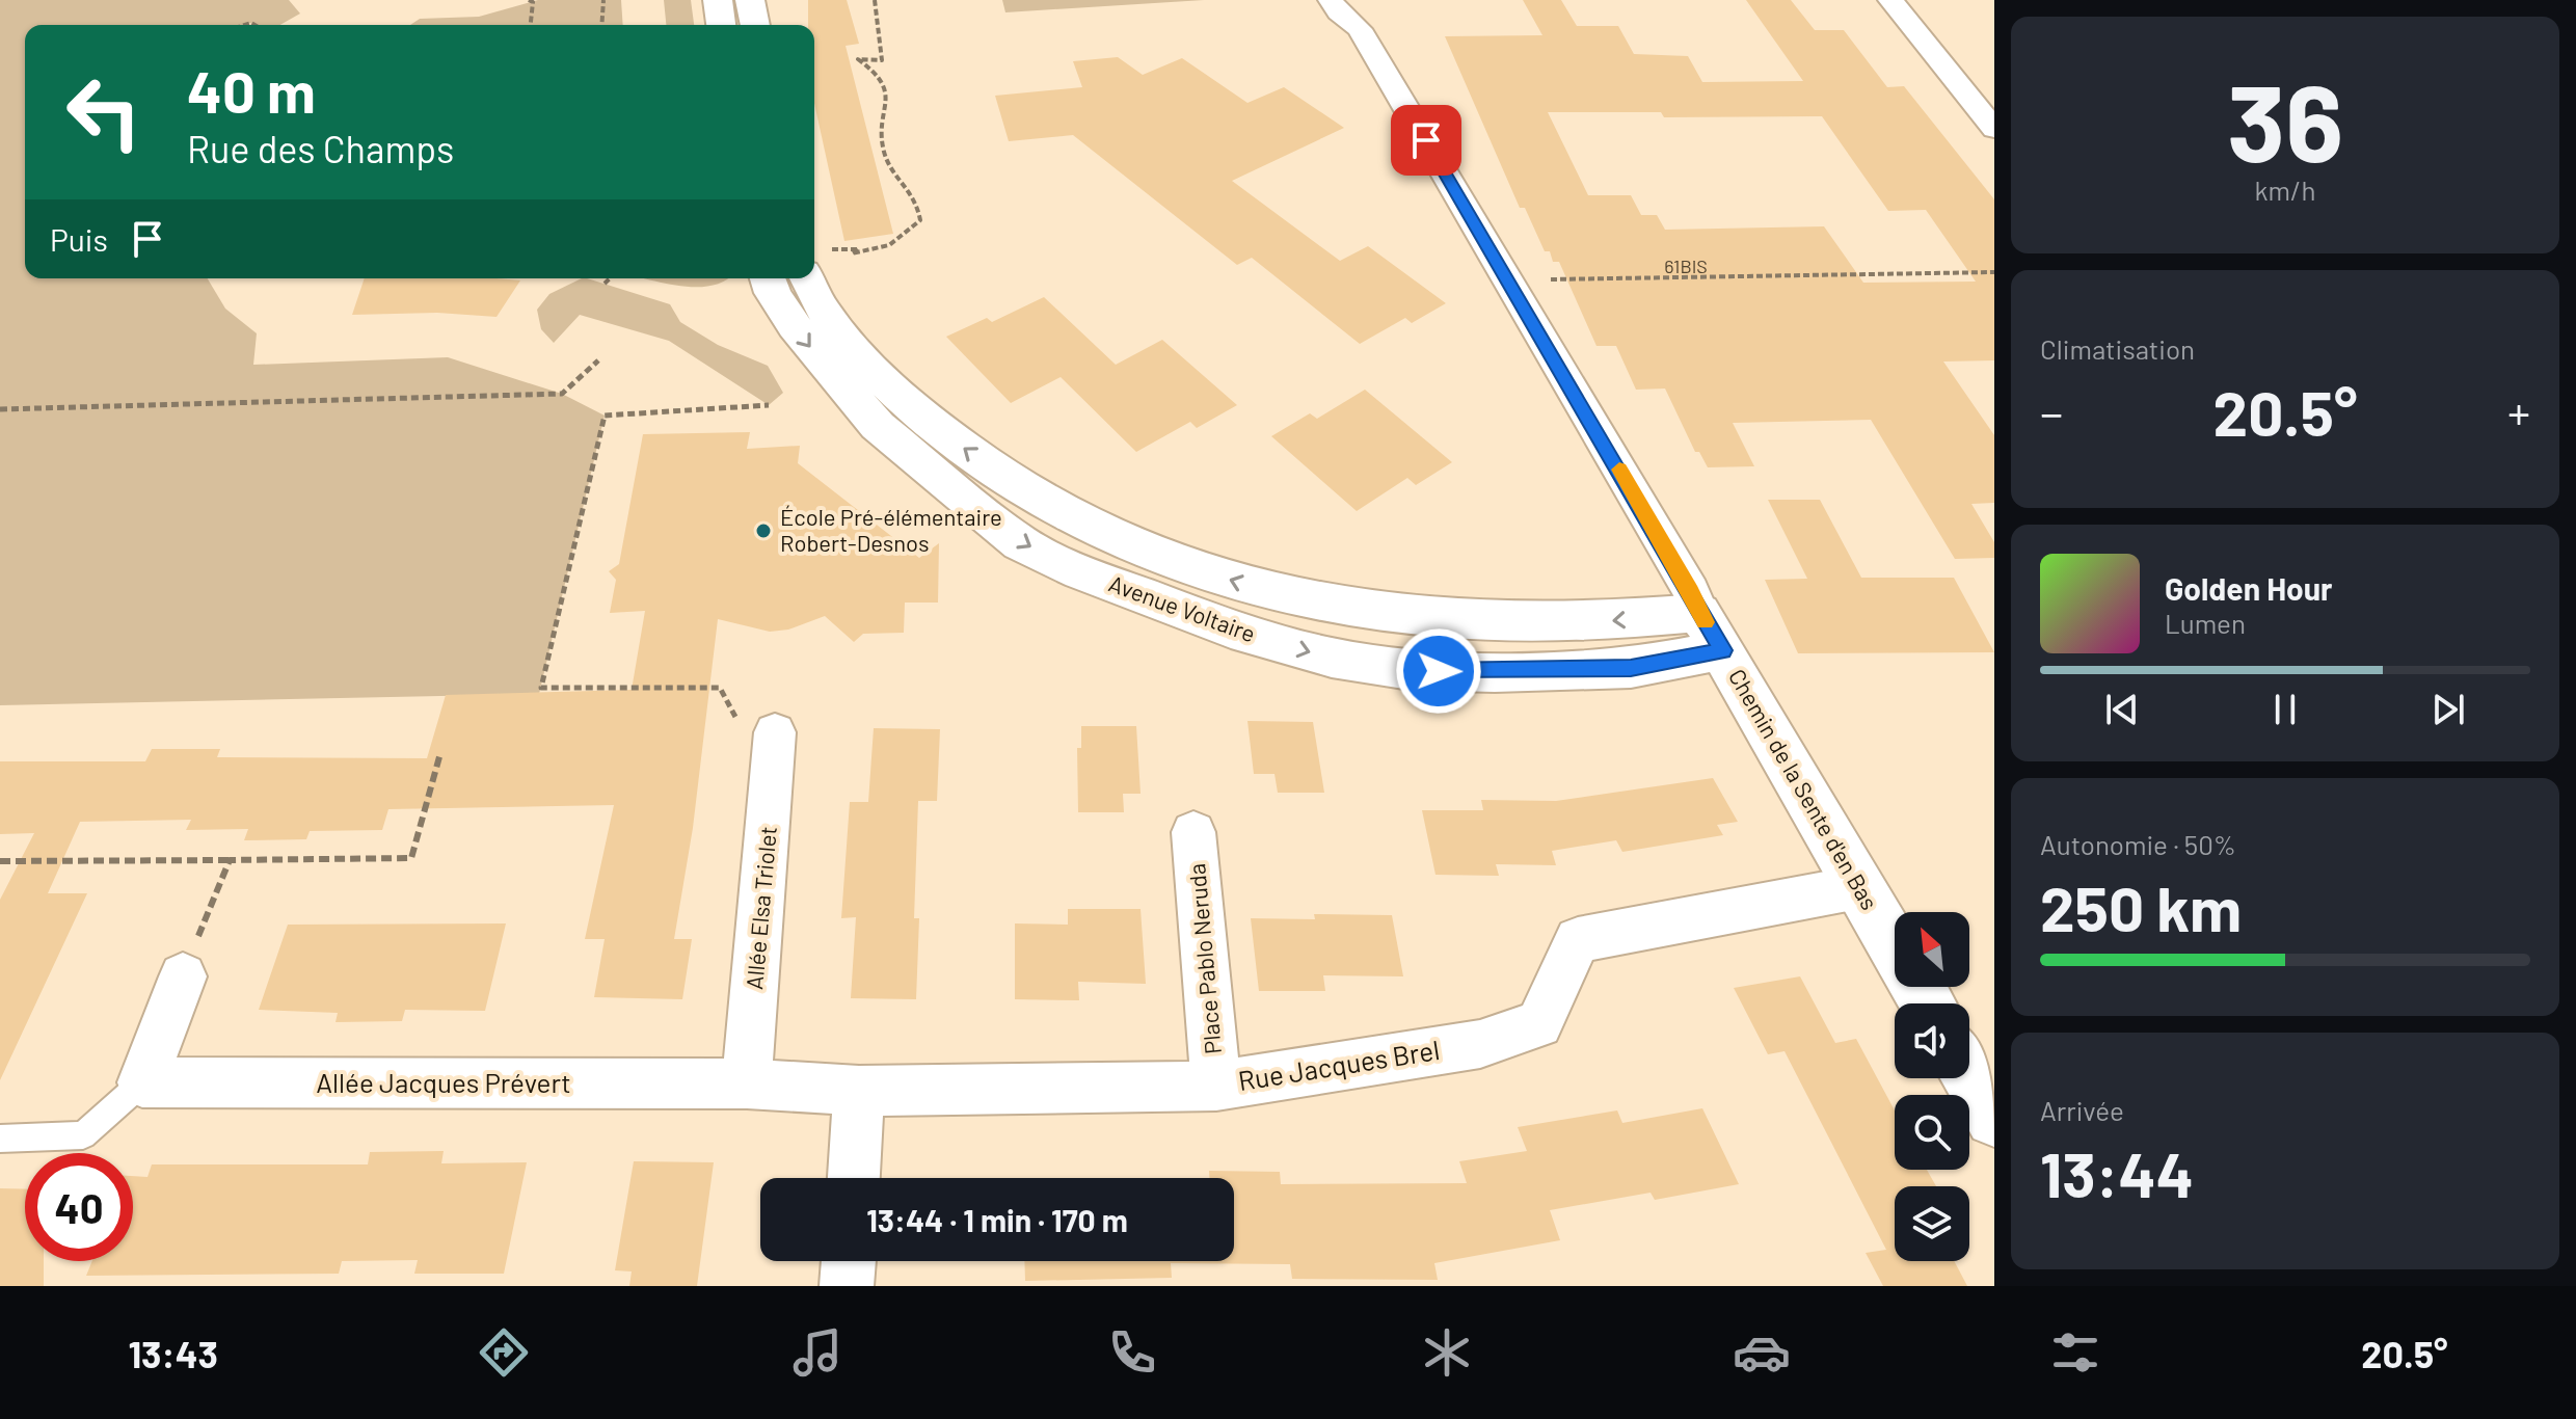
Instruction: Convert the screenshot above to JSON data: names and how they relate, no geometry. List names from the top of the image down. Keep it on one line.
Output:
{"streets":{"street":["Avenue Voltaire","Chemin de la Sente d'en Bas","Allée Elsa Triolet","Place Pablo Neruda","Rue Jacques Brel","Allée Jacques Prévert"]},"crossings":[["Avenue Voltaire","Chemin de la Sente d'en Bas"],["Chemin de la Sente d'en Bas","Rue Jacques Brel"],["Allée Elsa Triolet","Allée Jacques Prévert"],["Place Pablo Neruda","Rue Jacques Brel"],["Rue Jacques Brel","Allée Jacques Prévert"]],"places":["École Pré-élémentaire Robert-Desnos"],"house_numbers":["61BIS"],"north":"top left","page":{"tile":[["36","km/h"],"Climatisation",["Autonomie · 50%","250 km"],["Arrivée","13:44"]],"turn":["40 m","Rue des Champs"],"then":"Puis","heat":["−","20.5°","+"],"song":["Golden Hour","Lumen"],"limit":"40","trip":"13:44 · 1 min · 170 m","tabs":["13:43","20.5°"]}}
